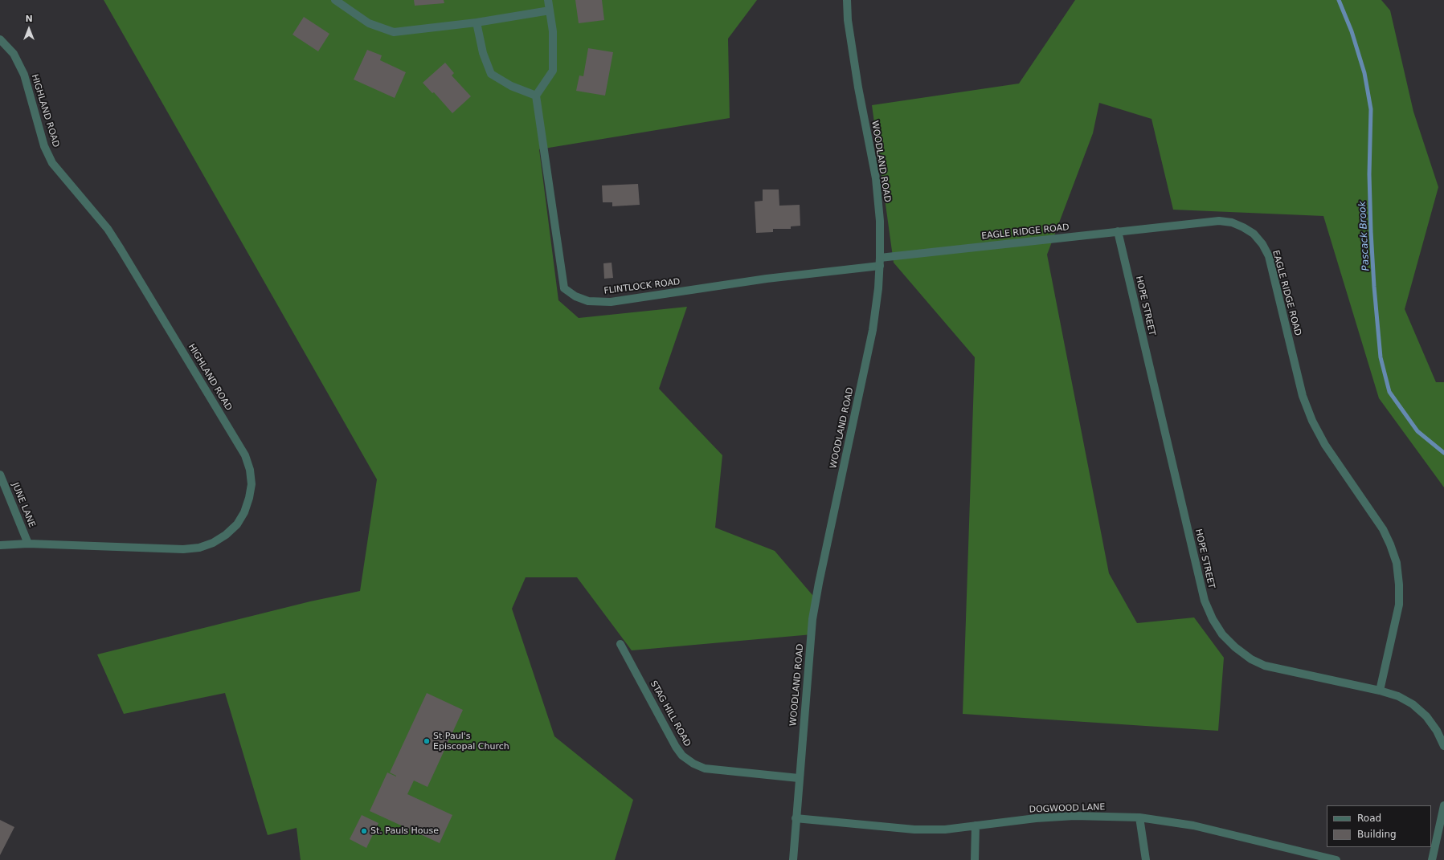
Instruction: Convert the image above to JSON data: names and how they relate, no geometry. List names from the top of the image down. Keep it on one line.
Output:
{"streets":{"street":["HIGHLAND ROAD","WOODLAND ROAD","EAGLE RIDGE ROAD","FLINTLOCK ROAD","HOPE STREET","JUNE LANE","STAG HILL ROAD","DOGWOOD LANE"]},"crossings":[["HIGHLAND ROAD","JUNE LANE"],["WOODLAND ROAD","EAGLE RIDGE ROAD"],["WOODLAND ROAD","FLINTLOCK ROAD"],["WOODLAND ROAD","STAG HILL ROAD"],["WOODLAND ROAD","DOGWOOD LANE"],["EAGLE RIDGE ROAD","FLINTLOCK ROAD"],["EAGLE RIDGE ROAD","HOPE STREET"]],"water":["Pascack Brook"],"places":["St Paul's Episcopal Church","St. Pauls House"],"legend":["Road","Building"],"north":"top"}
